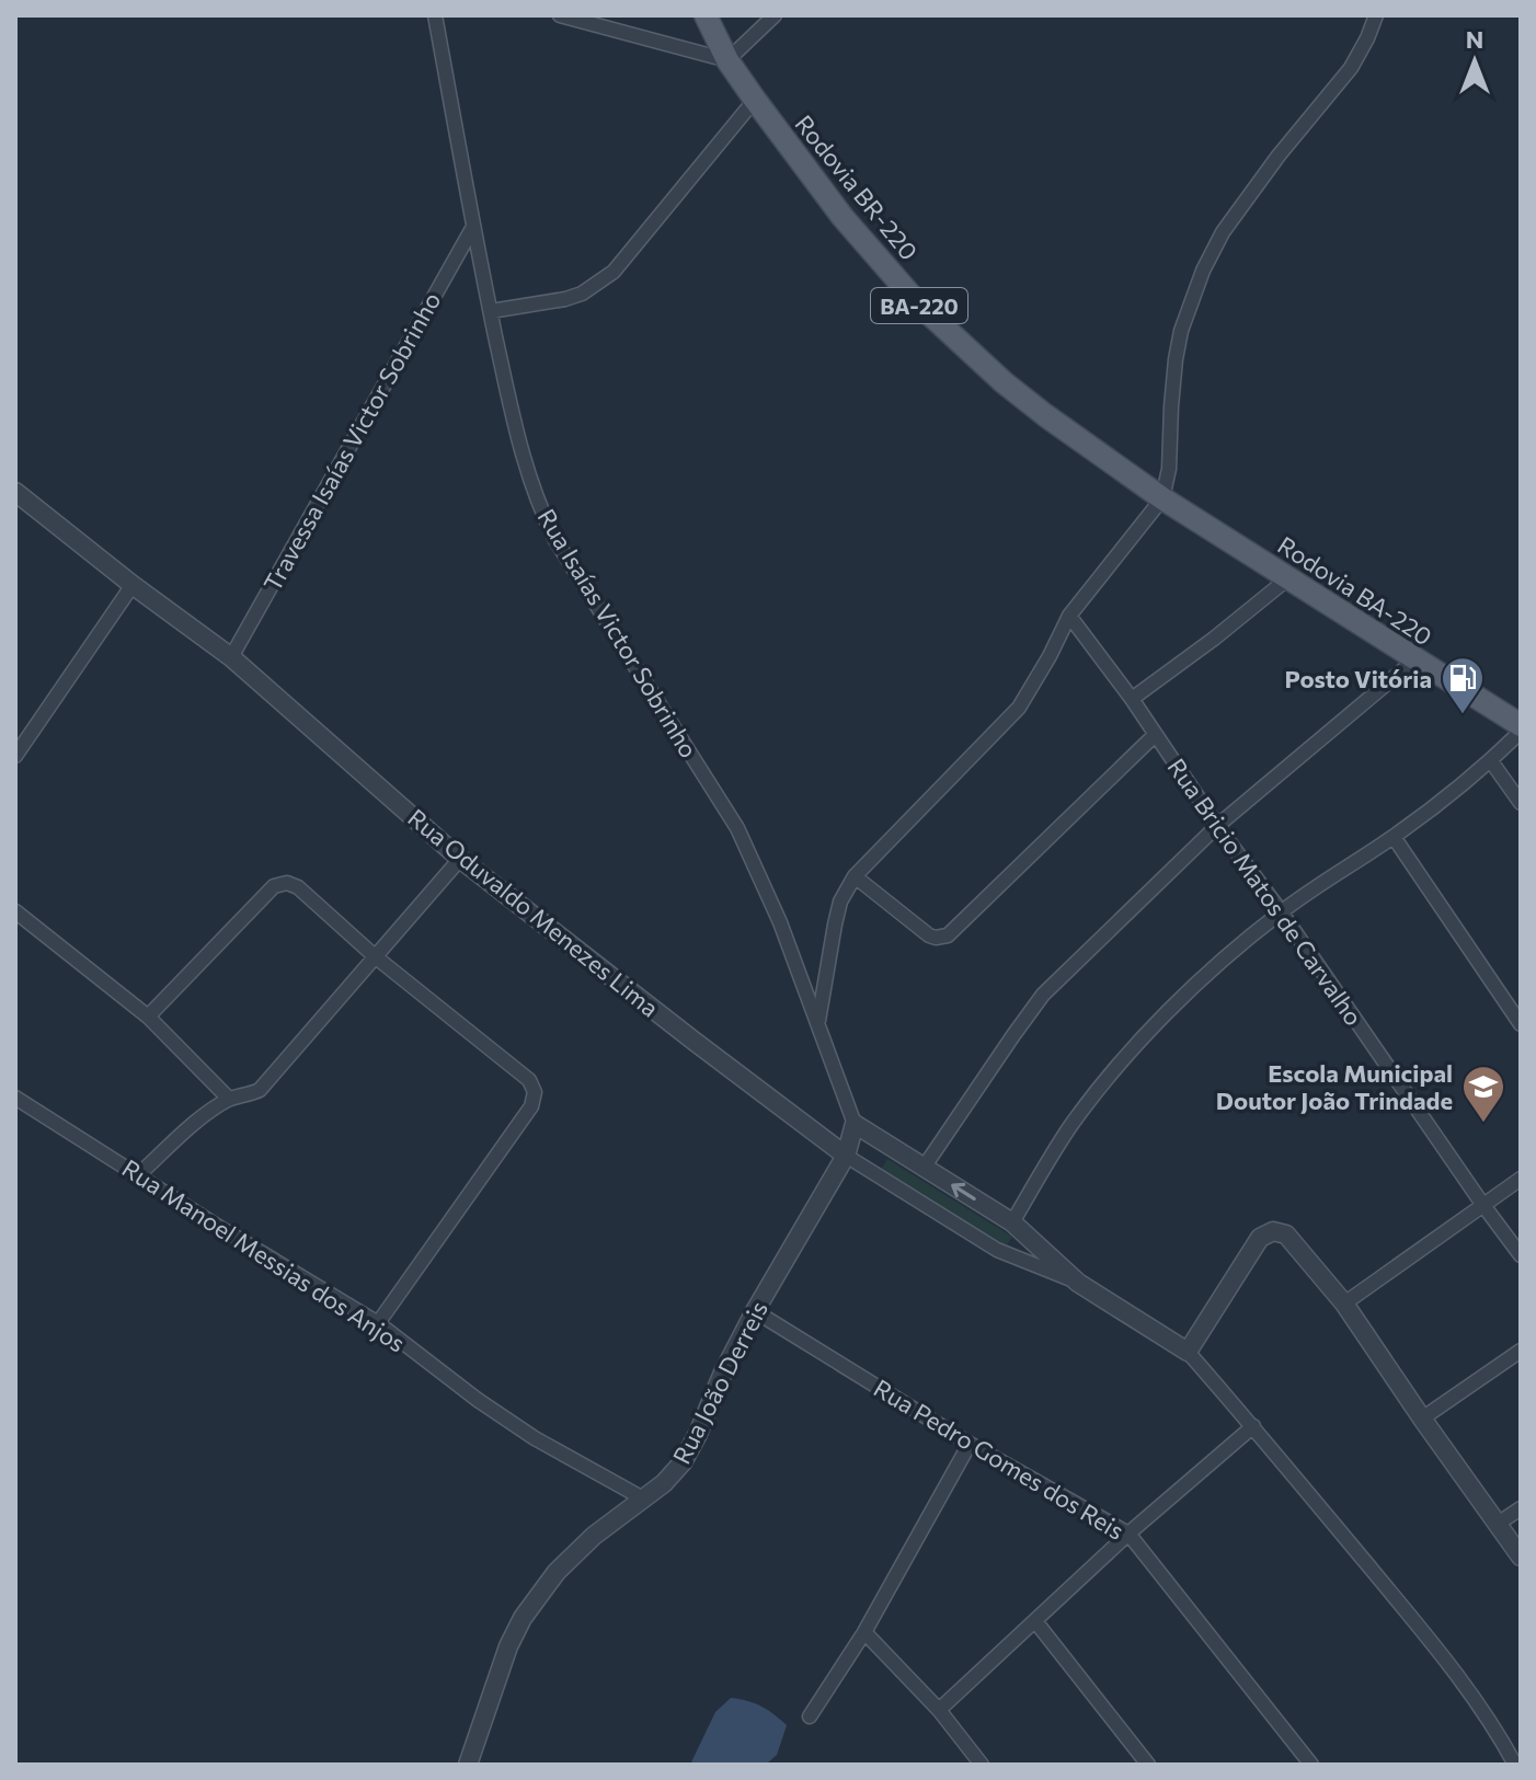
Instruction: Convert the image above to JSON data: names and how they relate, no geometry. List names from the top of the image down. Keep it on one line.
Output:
{"streets":{"main road":["Rodovia BR-220","BA-220","Rodovia BA-220"],"street":["Travessa Isaías Victor Sobrinho","Rua Isaías Victor Sobrinho","Rua Bricio Matos de Carvalho","Rua Oduvaldo Menezes Lima","Rua Manoel Messias dos Anjos","Rua João Derreis","Rua Pedro Gomes dos Reis"]},"crossings":[["Rodovia BR-220","BA-220"],["Rodovia BR-220","Rodovia BA-220"],["Travessa Isaías Victor Sobrinho","Rua Isaías Victor Sobrinho"],["Travessa Isaías Victor Sobrinho","Rua Oduvaldo Menezes Lima"],["Rua Isaías Victor Sobrinho","Rua João Derreis"],["Rua Oduvaldo Menezes Lima","Rua João Derreis"],["Rua Manoel Messias dos Anjos","Rua João Derreis"],["Rua João Derreis","Rua Pedro Gomes dos Reis"]],"places":{"fuel station":["Posto Vitória"],"school or university":["Escola Municipal Doutor João Trindade"]},"north":"top"}
